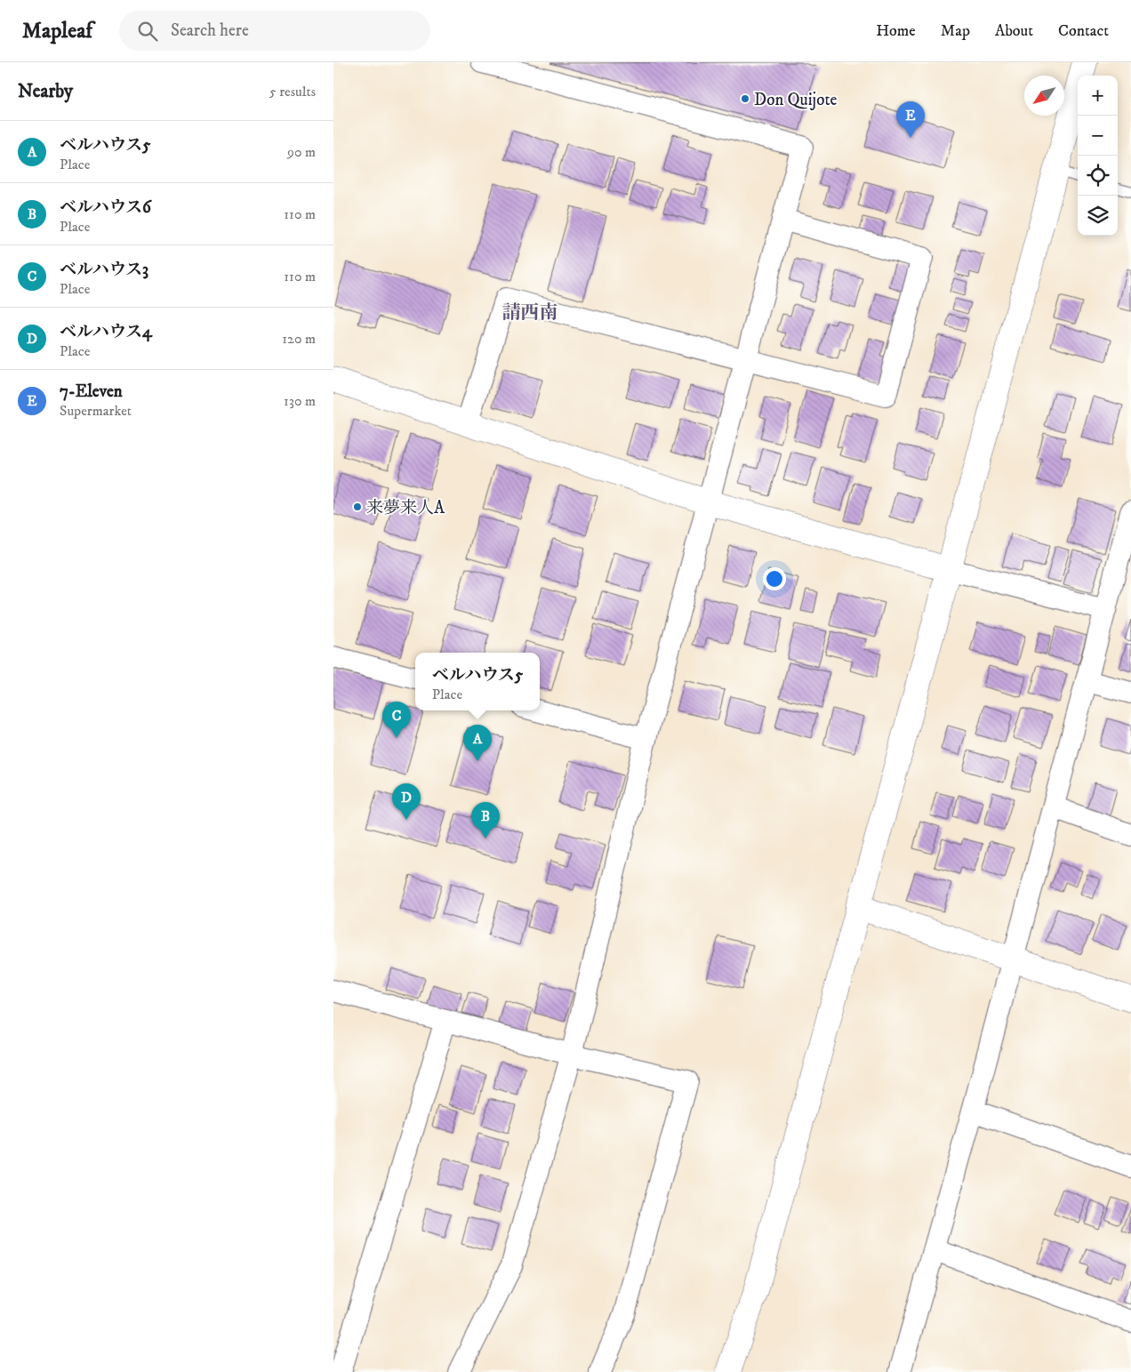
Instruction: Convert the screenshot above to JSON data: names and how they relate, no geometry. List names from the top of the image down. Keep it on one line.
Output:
{"districts":["請西南"],"places":["Don Quijote","来夢来人A"],"north":"bottom left","page":{"header":"Mapleaf","search":"Search here","nav":["Home","Map","About","Contact"],"heading":["Nearby","5 results"],"map_buttons":["+","−"],"pins":["E","C","A","D","B"],"list":[{"mark":"A","name":"ベルハウス5","note":"Place","value":"90 m"},{"mark":"B","name":"ベルハウス6","note":"Place","value":"110 m"},{"mark":"C","name":"ベルハウス3","note":"Place","value":"110 m"},{"mark":"D","name":"ベルハウス4","note":"Place","value":"120 m"},{"mark":"E","name":"7-Eleven","note":"Supermarket","value":"130 m"}],"popup":["ベルハウス5","Place"]}}
